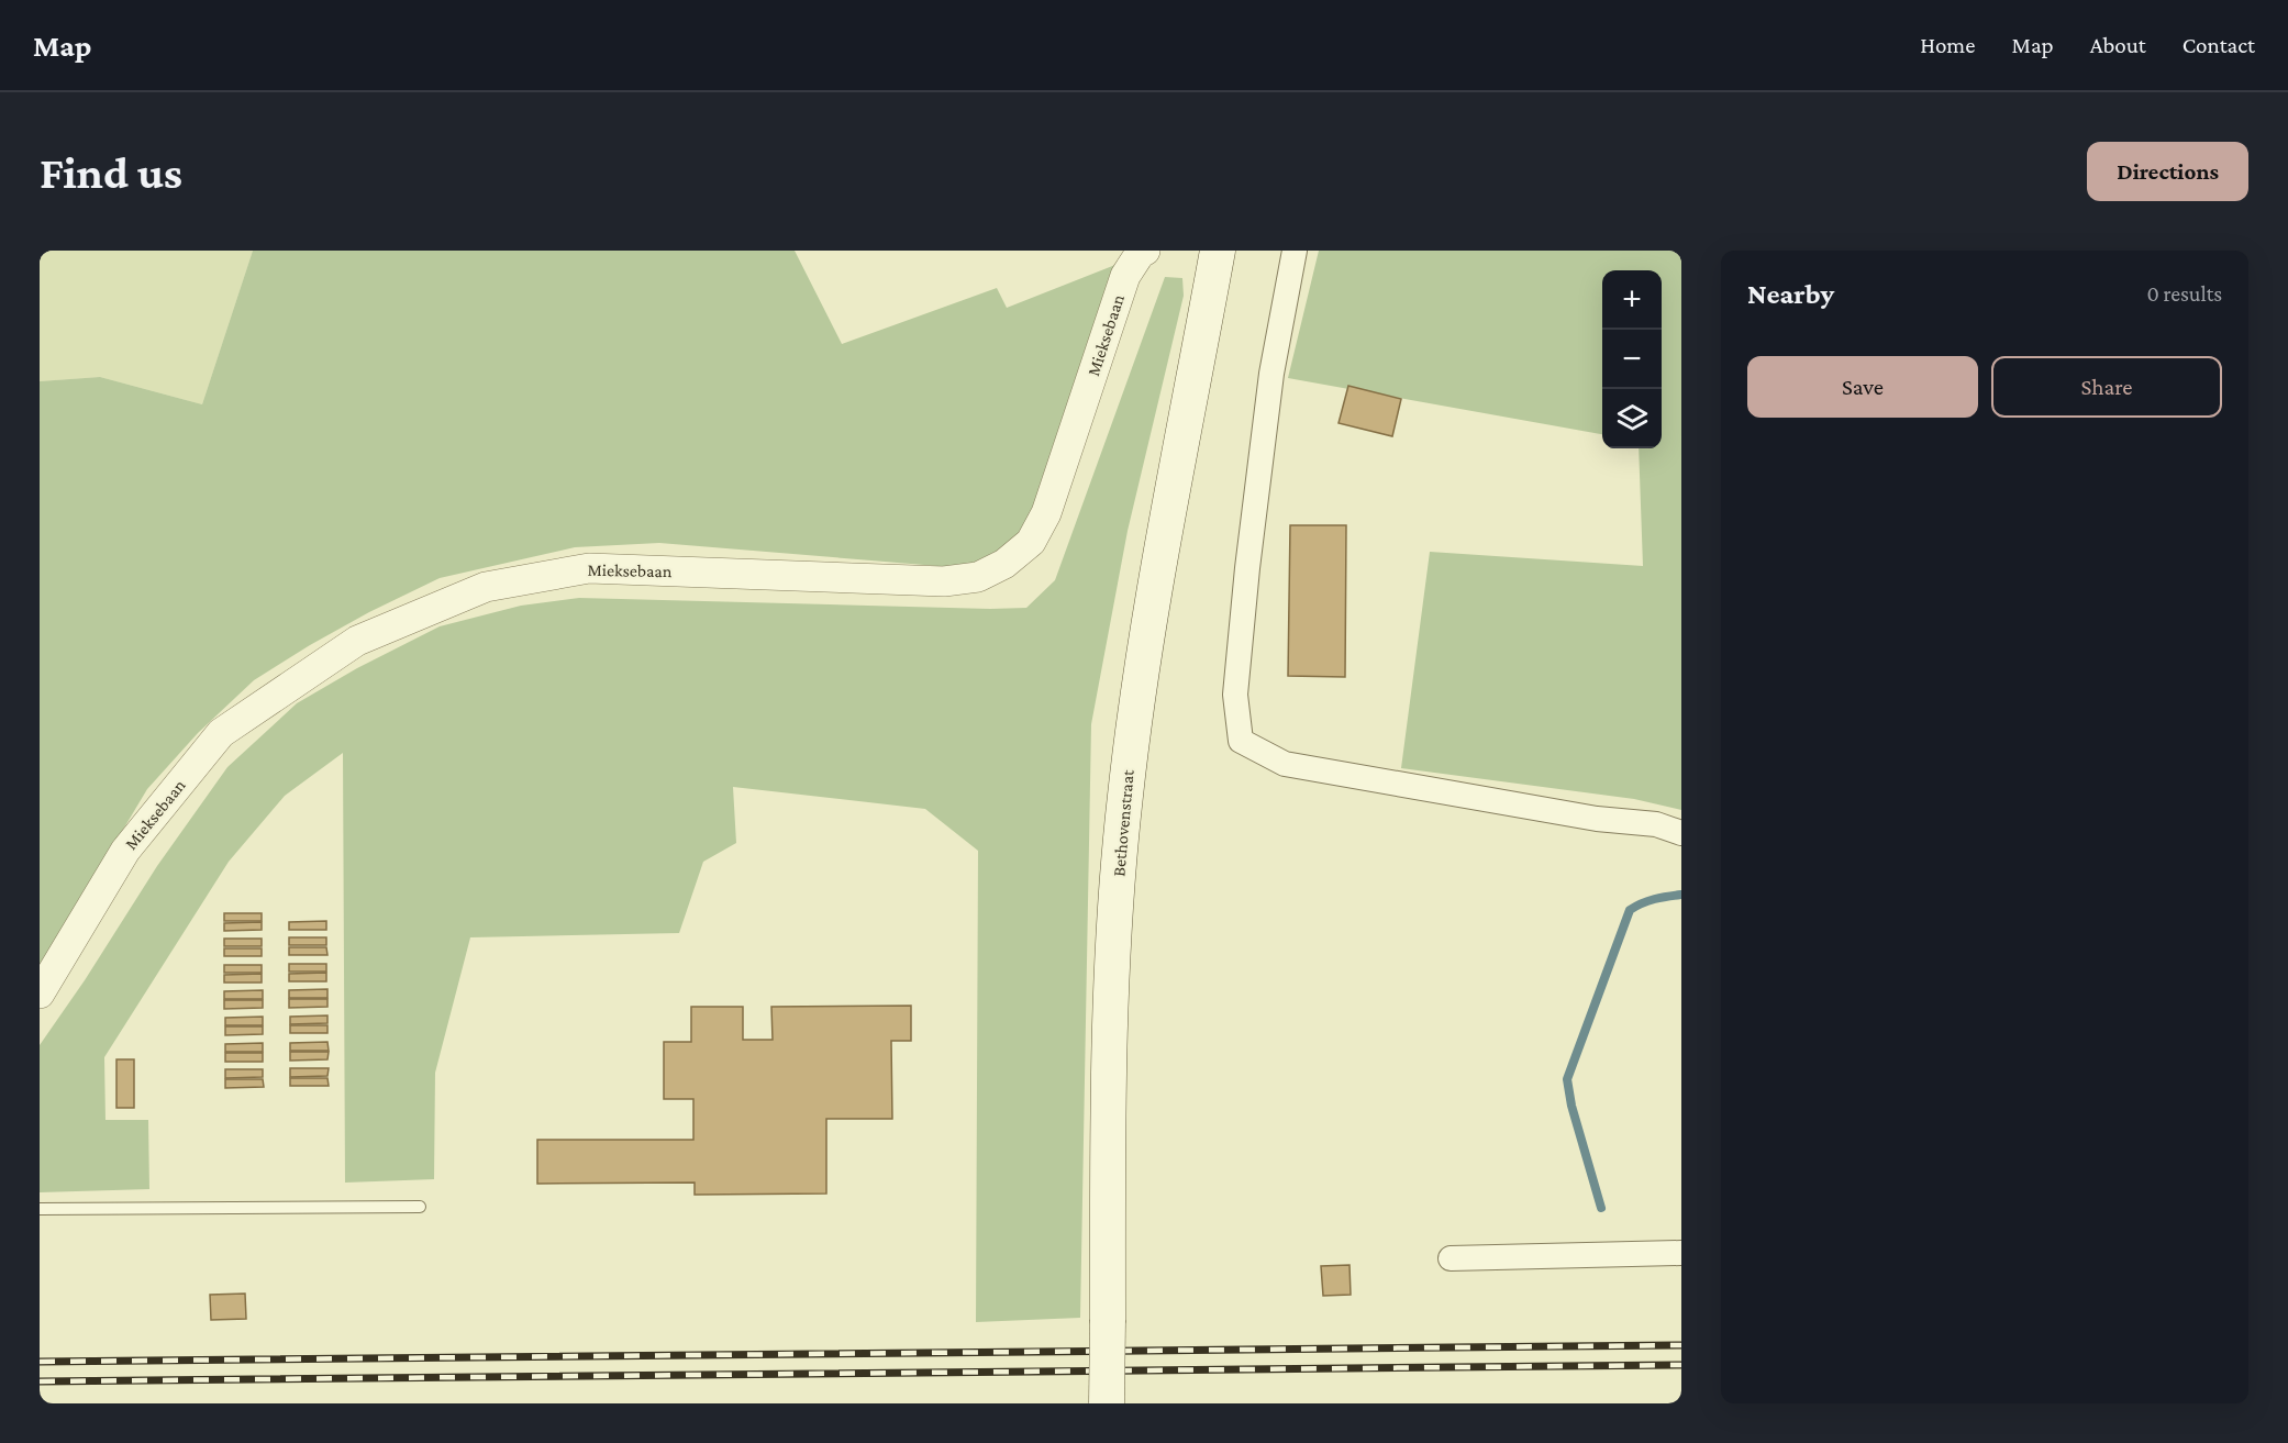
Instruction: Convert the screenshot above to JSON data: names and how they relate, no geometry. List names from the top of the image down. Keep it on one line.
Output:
{"streets":{"main road":["Bethovenstraat"],"street":["Mieksebaan"]},"page":{"header":"Map","nav":["Home","Map","About","Contact"],"buttons":["Directions",["Save","Share"]],"title":"Find us","heading":["Nearby","0 results"],"map_buttons":["+","−"]}}
